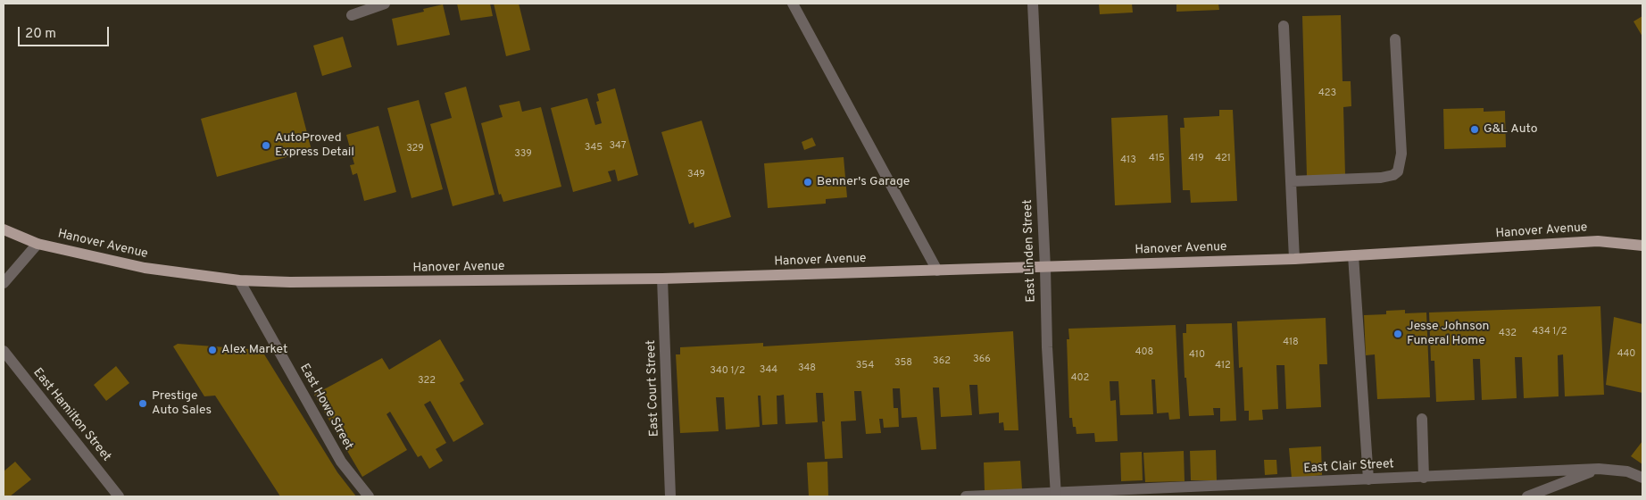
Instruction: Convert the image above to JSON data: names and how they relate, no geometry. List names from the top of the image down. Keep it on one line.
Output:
{"streets":{"main road":["Hanover Avenue"],"street":["East Linden Street","East Court Street","East Howe Street","East Hamilton Street","East Clair Street"]},"crossings":[["Hanover Avenue","East Linden Street"],["Hanover Avenue","East Court Street"],["Hanover Avenue","East Howe Street"],["East Linden Street","East Clair Street"]],"places":["G&L Auto","AutoProved Express Detail","Benner's Garage","Jesse Johnson Funeral Home","Alex Market","Prestige Auto Sales"],"house_numbers":["423","347","345","329","339","415","419","421","413","349","434 1/2","432","418","408","440","410","366","362","358","354","412","348","344","340 1/2","402","322"],"scale_bar":"20 m"}
